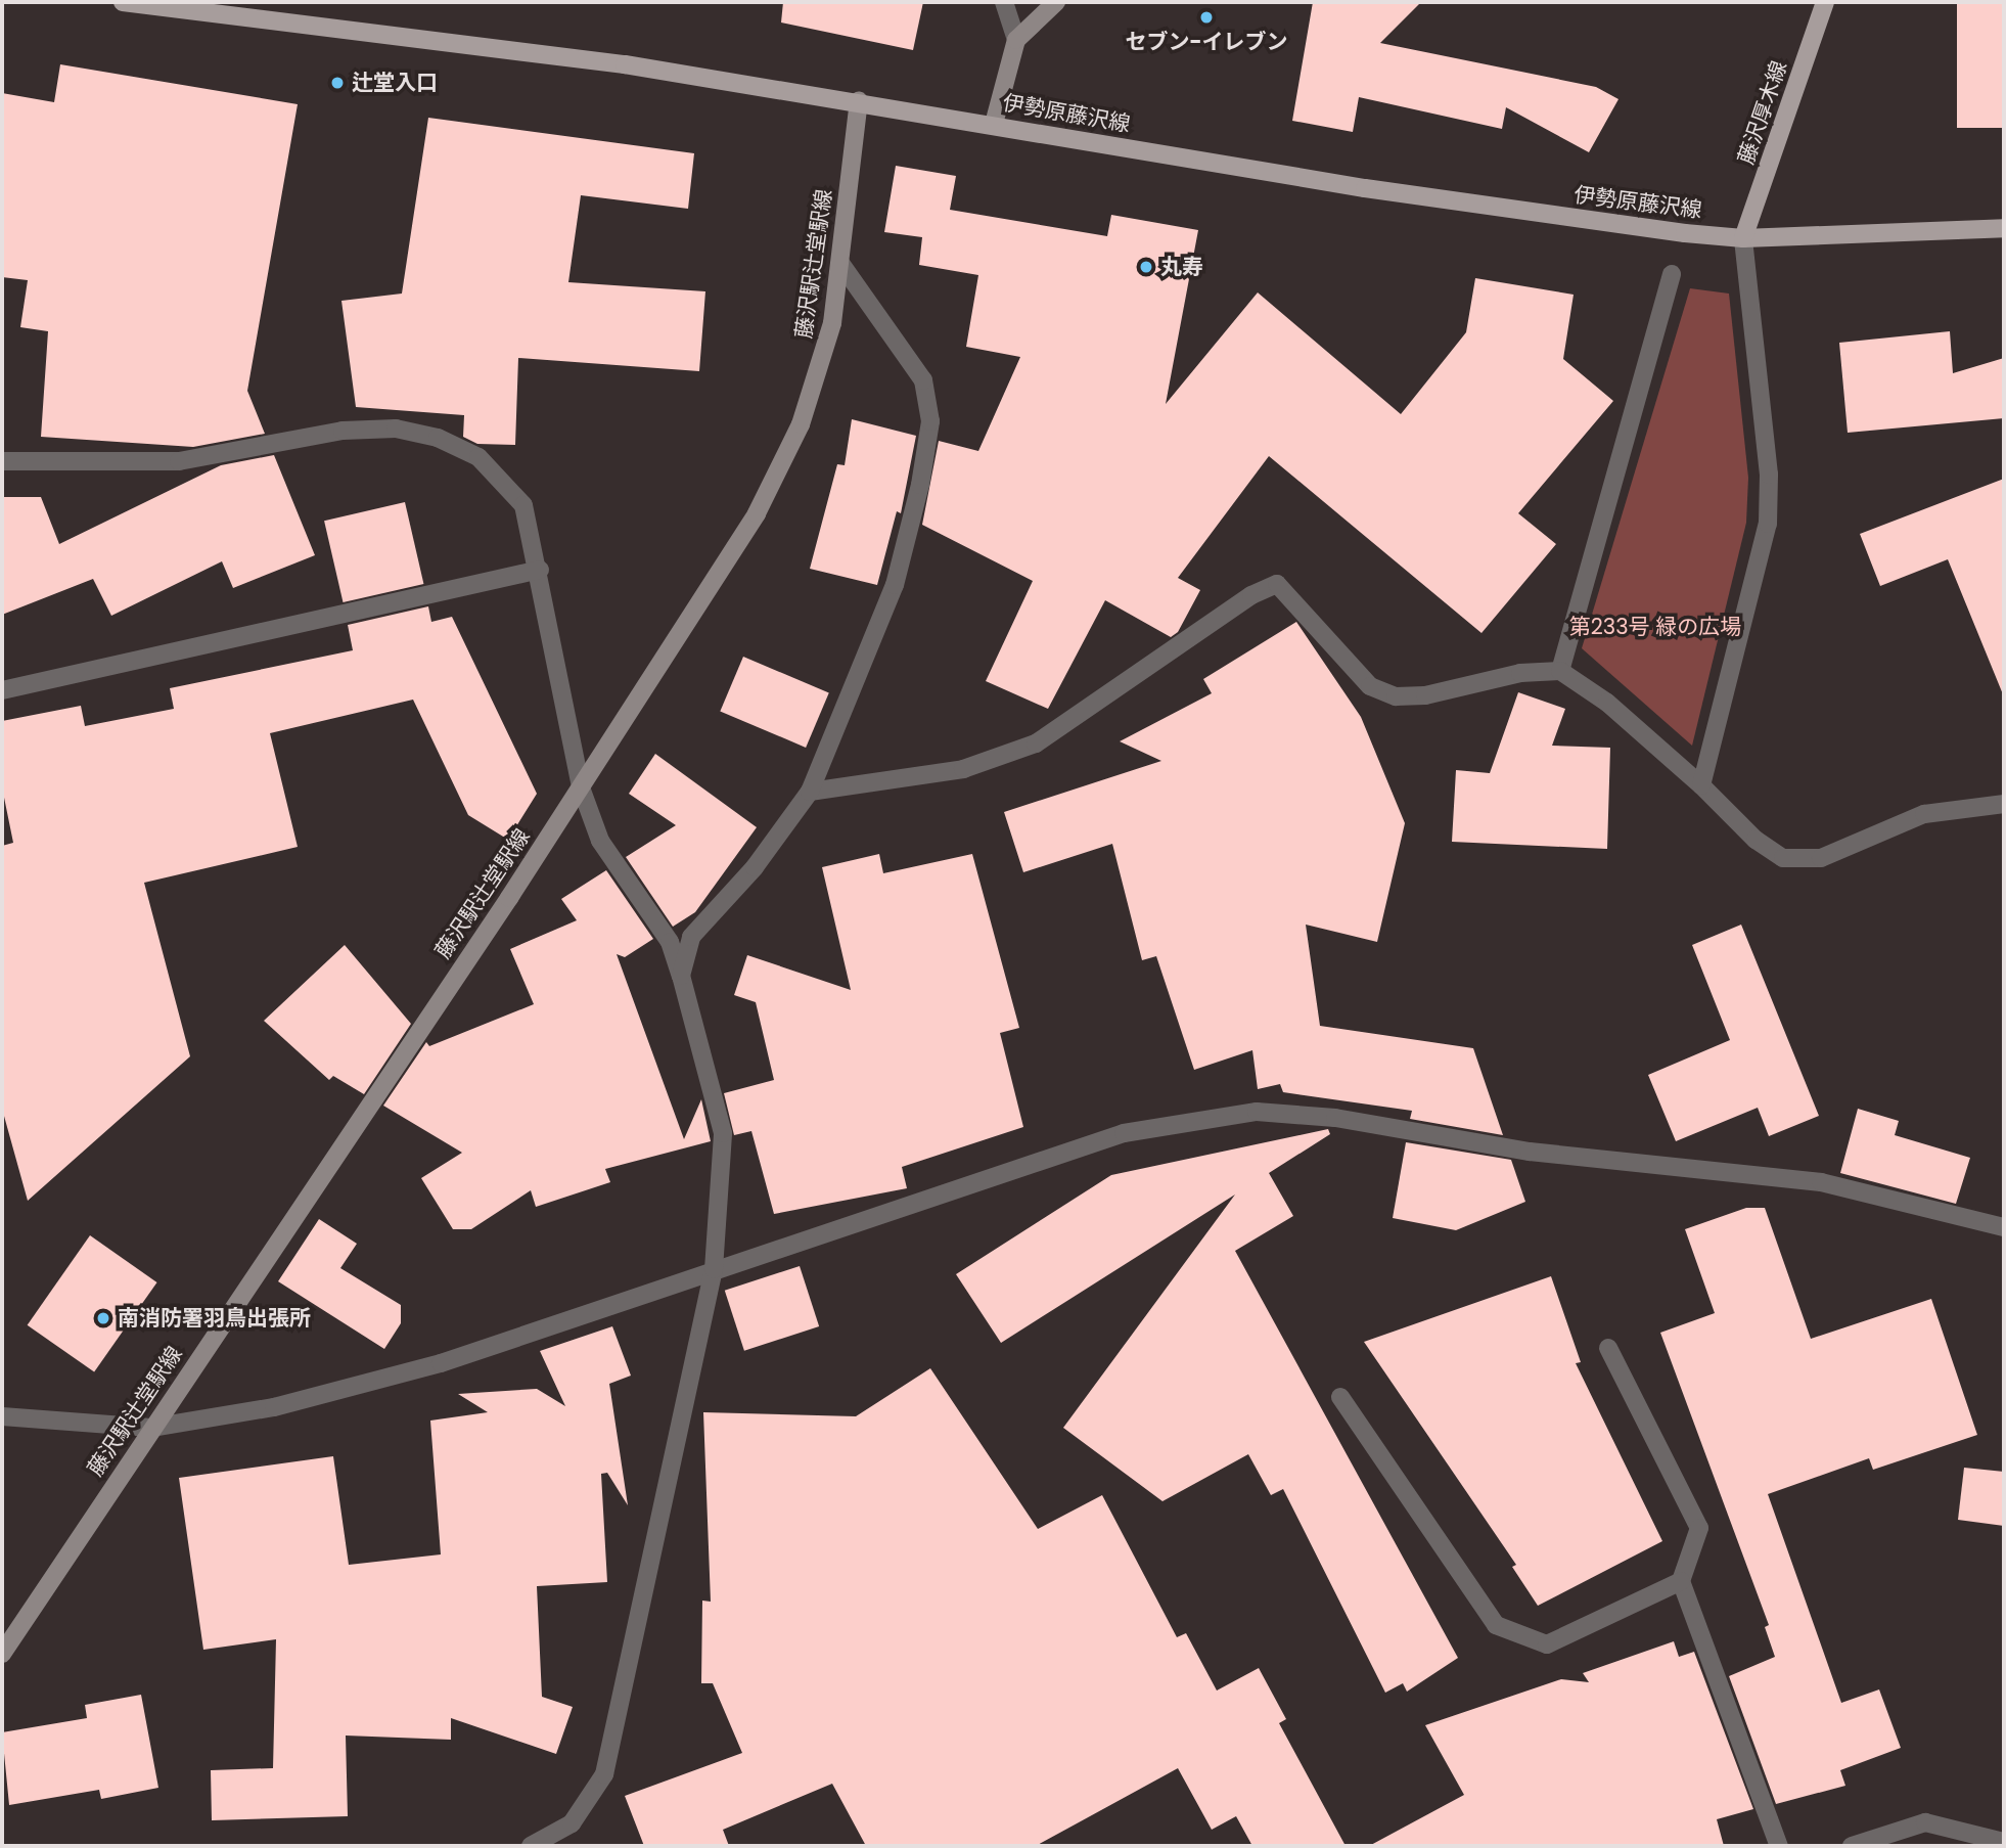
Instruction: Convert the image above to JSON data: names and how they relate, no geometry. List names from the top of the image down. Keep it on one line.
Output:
{"streets":{"main road":["藤沢厚木線","伊勢原藤沢線","藤沢駅辻堂駅線"]},"crossings":[["藤沢厚木線","伊勢原藤沢線"],["伊勢原藤沢線","藤沢駅辻堂駅線"]],"parks":["第233号 緑の広場"],"places":["セブン-イレブン","辻堂入口","丸寿","南消防署羽鳥出張所"]}
